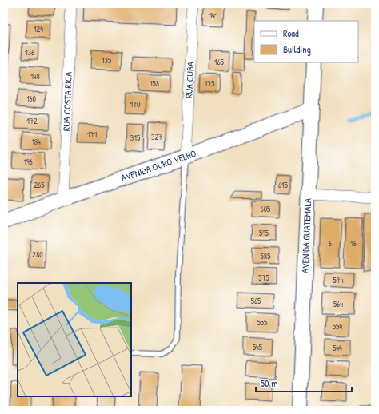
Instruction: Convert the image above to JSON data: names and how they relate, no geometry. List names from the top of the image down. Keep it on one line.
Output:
{"streets":{"street":["RUA CUBA","RUA COSTA RICA","AVENIDA OURO VELHO","AVENIDA GUATEMALA"]},"crossings":[["RUA CUBA","AVENIDA OURO VELHO"],["RUA COSTA RICA","AVENIDA OURO VELHO"],["AVENIDA OURO VELHO","AVENIDA GUATEMALA"]],"house_numbers":["141","124","136","135","165","148","158","175","160","170","172","171","327","315","184","196","265","615","605","595","6","16","280","585","575","574","565","564","555","554","545","544"],"legend":["Road","Building"],"scale_bar":"50 m"}
